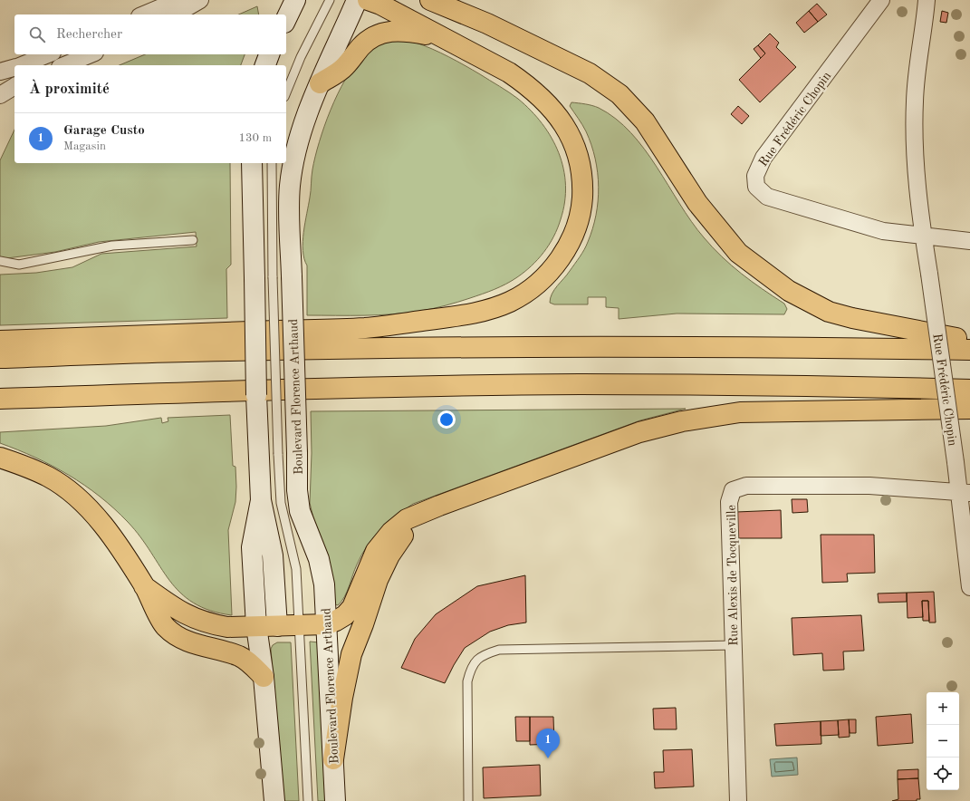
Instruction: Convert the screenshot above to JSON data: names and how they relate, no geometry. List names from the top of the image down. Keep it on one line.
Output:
{"streets":{"main road":["Boulevard Florence Arthaud"],"street":["Rue Frédéric Chopin","Rue Alexis de Tocqueville"]},"crossings":[["Rue Frédéric Chopin","Rue Alexis de Tocqueville"]],"page":{"search":"Rechercher","heading":"À proximité","list":[{"mark":"1","name":"Garage Custo","note":"Magasin","value":"130 m"}],"map_buttons":["+","−"],"pins":"1"}}
